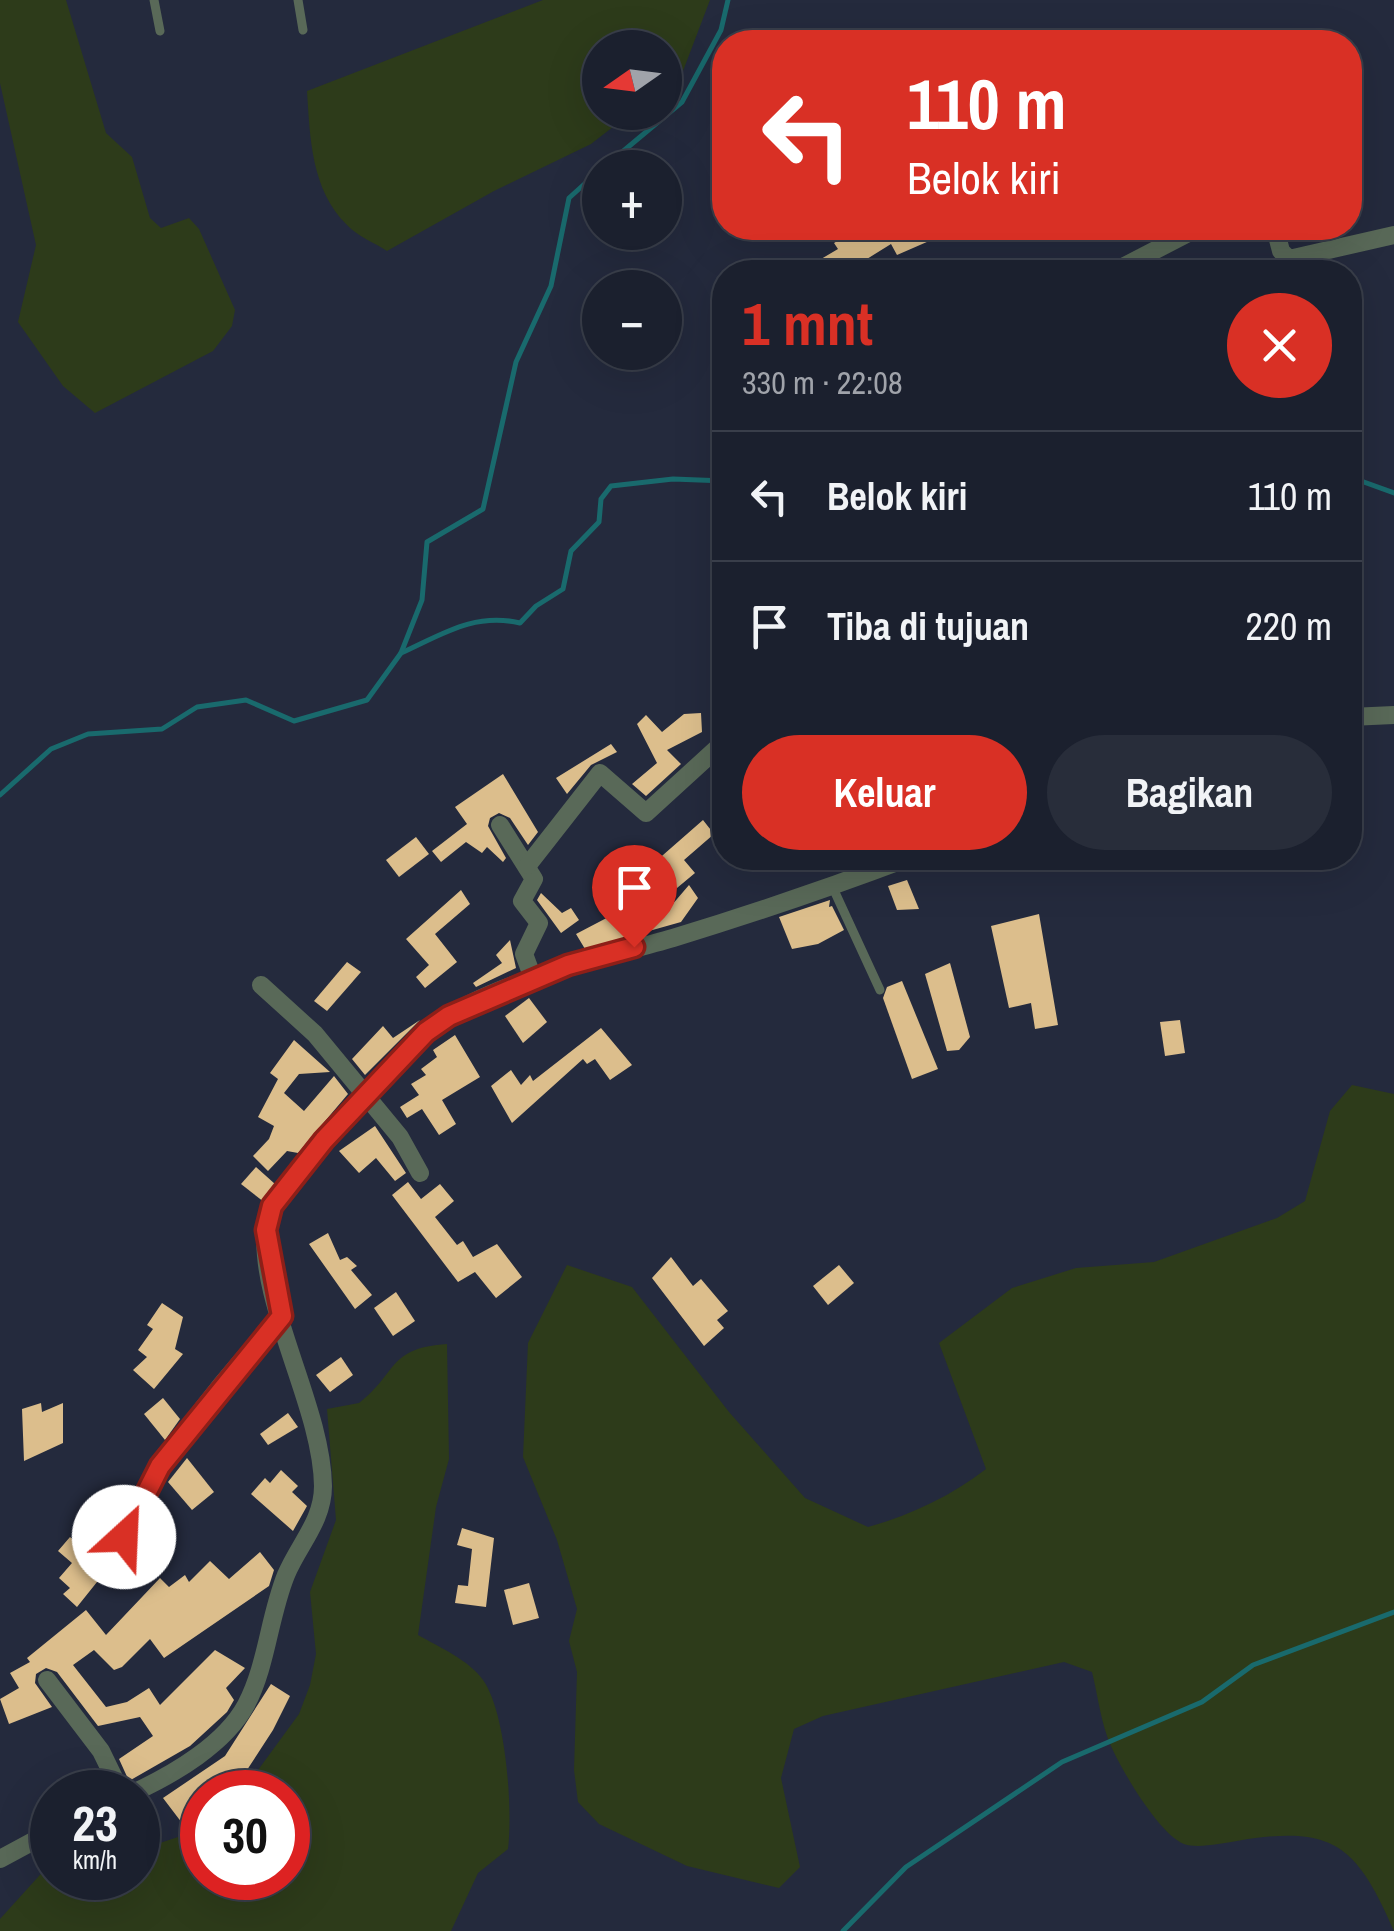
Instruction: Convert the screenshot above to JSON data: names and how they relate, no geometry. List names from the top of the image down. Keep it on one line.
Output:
{"north":"left","page":{"map_buttons":["+","−"],"turn":["110 m","Belok kiri"],"heading":["1 mnt","330 m · 22:08"],"list":[{"name":"Belok kiri","value":"110 m"},{"name":"Tiba di tujuan","value":"220 m"}],"buttons":["Keluar","Bagikan"],"speed":"23 km/h","limit":"30"}}
